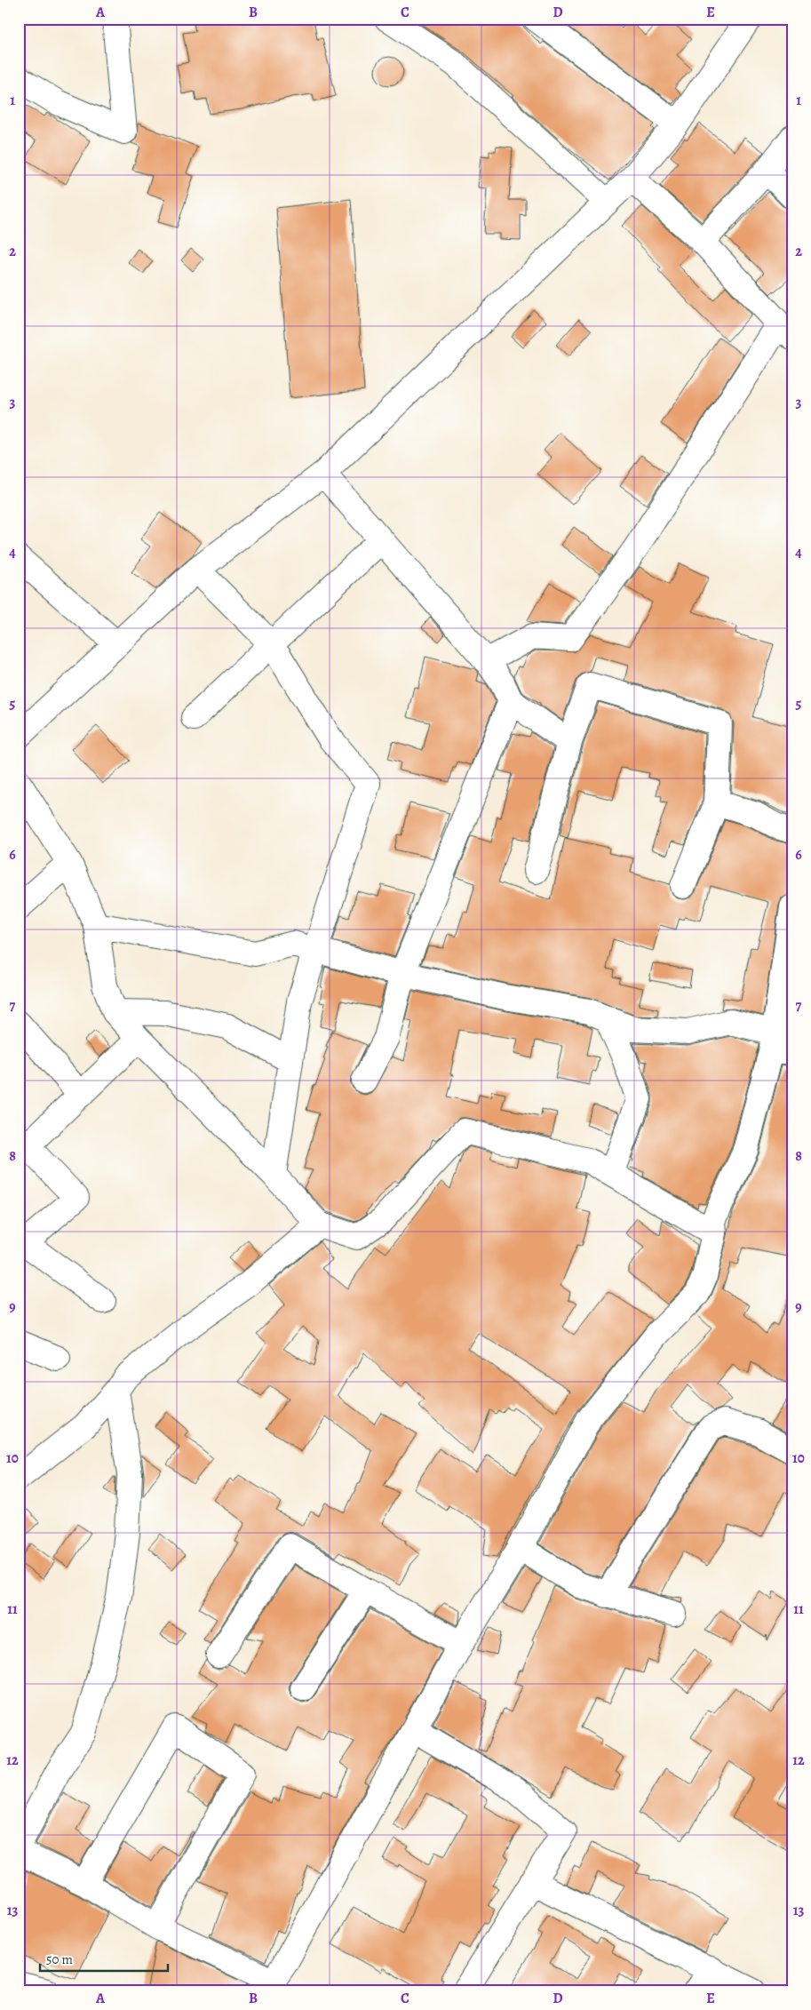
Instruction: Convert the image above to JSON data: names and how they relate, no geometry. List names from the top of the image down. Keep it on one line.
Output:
{"scale_bar":"50 m","grid":{"columns":["A","B","C","D","E"],"rows":["1","2","3","4","5","6","7","8","9","10","11","12","13"]}}
